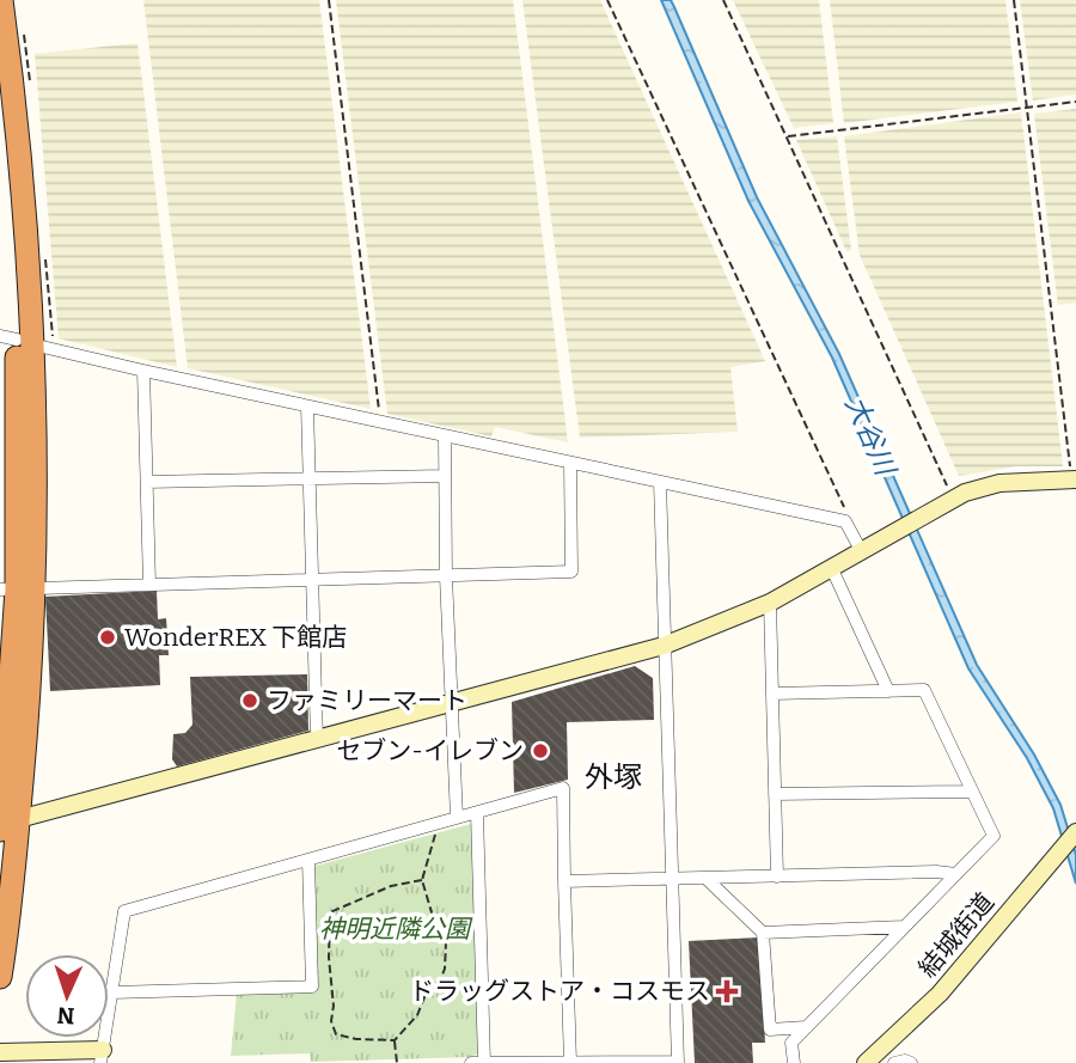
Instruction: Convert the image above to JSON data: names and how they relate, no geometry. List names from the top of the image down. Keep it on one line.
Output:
{"streets":{"street":["結城街道"]},"districts":["外塚"],"water":["大谷川"],"parks":["神明近隣公園"],"places":{"other":["WonderREX 下館店","ファミリーマート","セブン-イレブン"],"health":["ドラッグストア・コスモス"]},"north":"bottom"}
